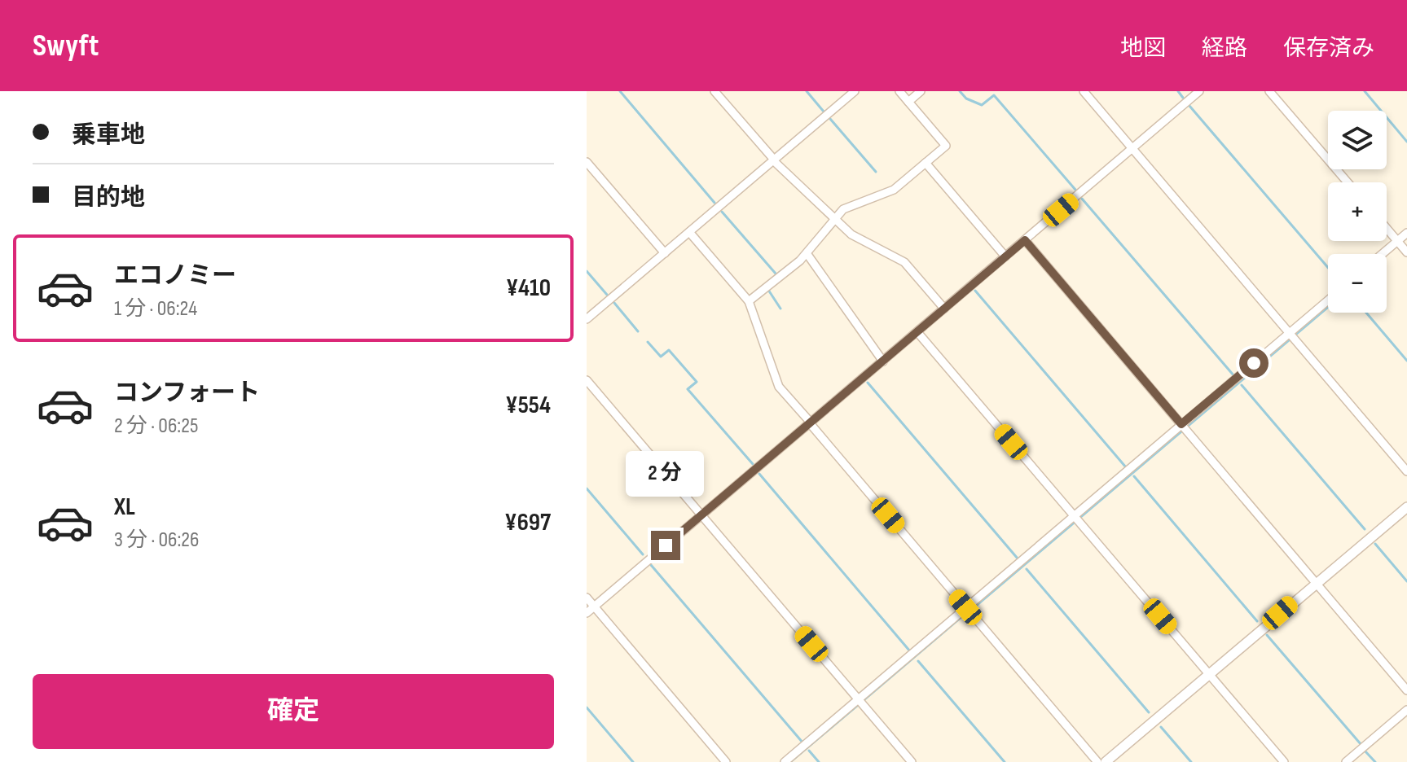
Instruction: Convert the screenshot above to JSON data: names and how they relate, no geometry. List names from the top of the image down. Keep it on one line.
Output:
{"page":{"header":"Swyft","nav":["地図","経路","保存済み"],"banner":["乗車地","目的地"],"map_buttons":["+","−"],"list":[{"name":"エコノミー","note":"1 分 · 06:24","value":"¥410"},{"name":"コンフォート","note":"2 分 · 06:25","value":"¥554"},{"name":"XL","note":"3 分 · 06:26","value":"¥697"}],"bubble":"2 分","buttons":"確定"}}
